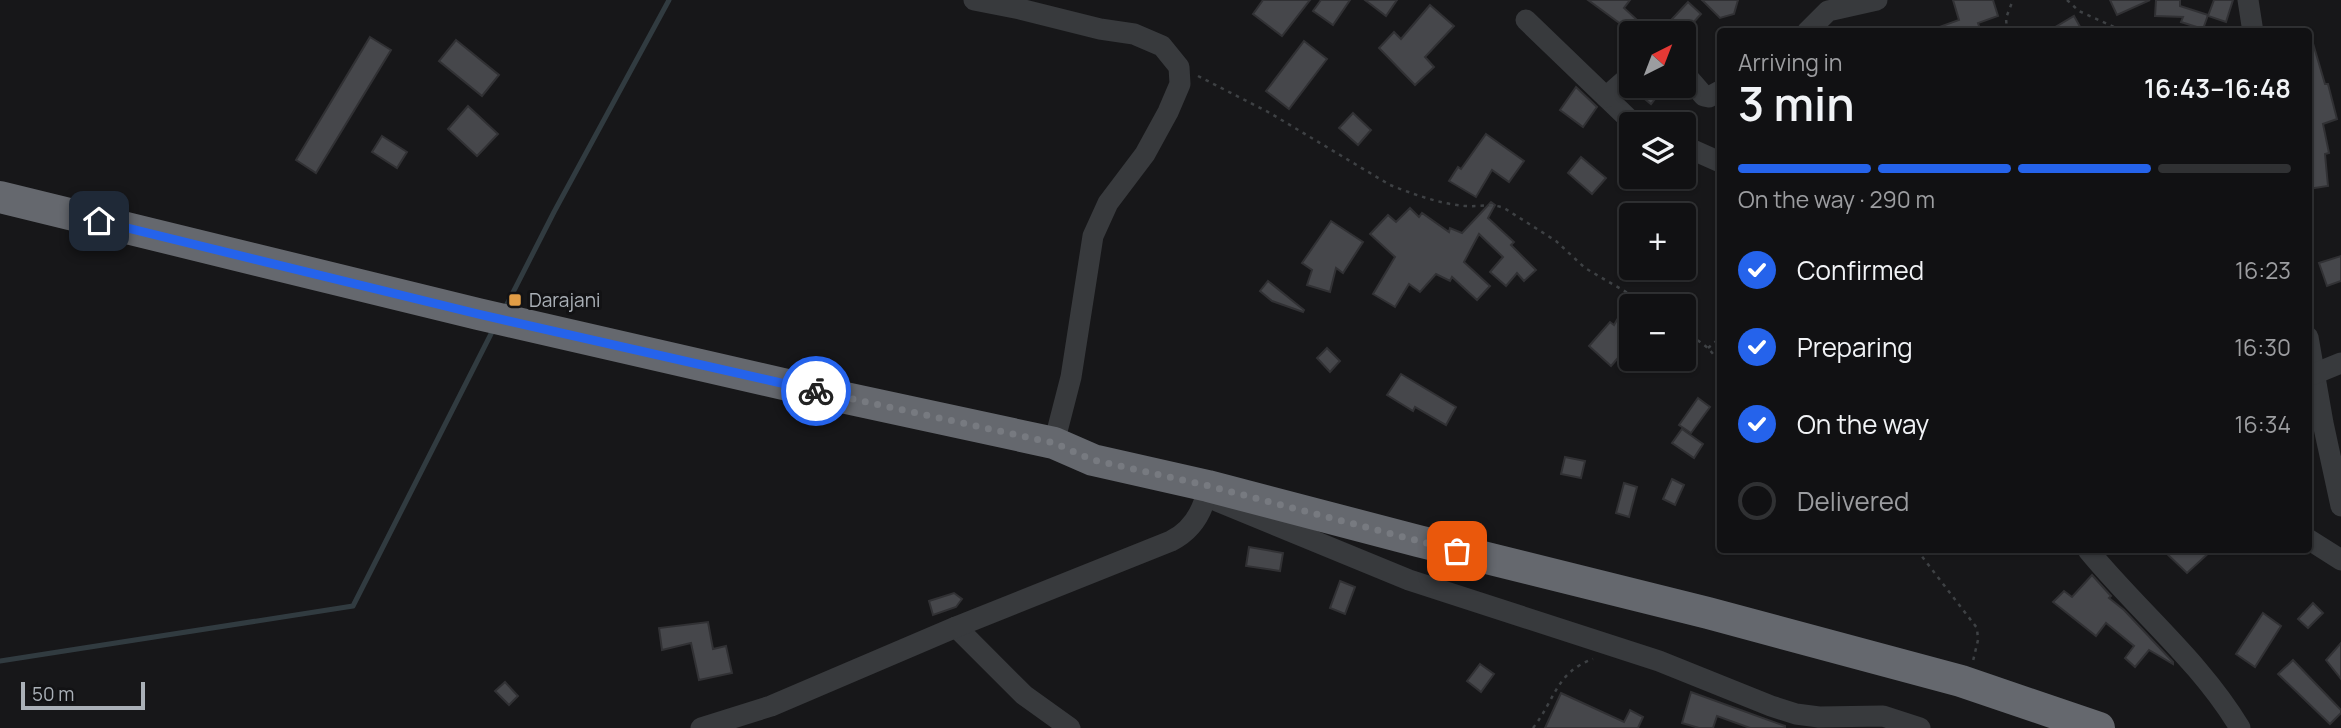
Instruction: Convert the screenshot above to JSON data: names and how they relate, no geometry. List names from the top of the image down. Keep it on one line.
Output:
{"places":{"transit":["Darajani"]},"scale_bar":"50 m","north":"top right","page":{"map_buttons":["+","−"],"heading":["3 min","Arriving in","16:43–16:48"],"bar":"On the way · 290 m","list":[["Confirmed","16:23"],["Preparing","16:30"],["On the way","16:34"],"Delivered"],"scale":"50 m"}}
